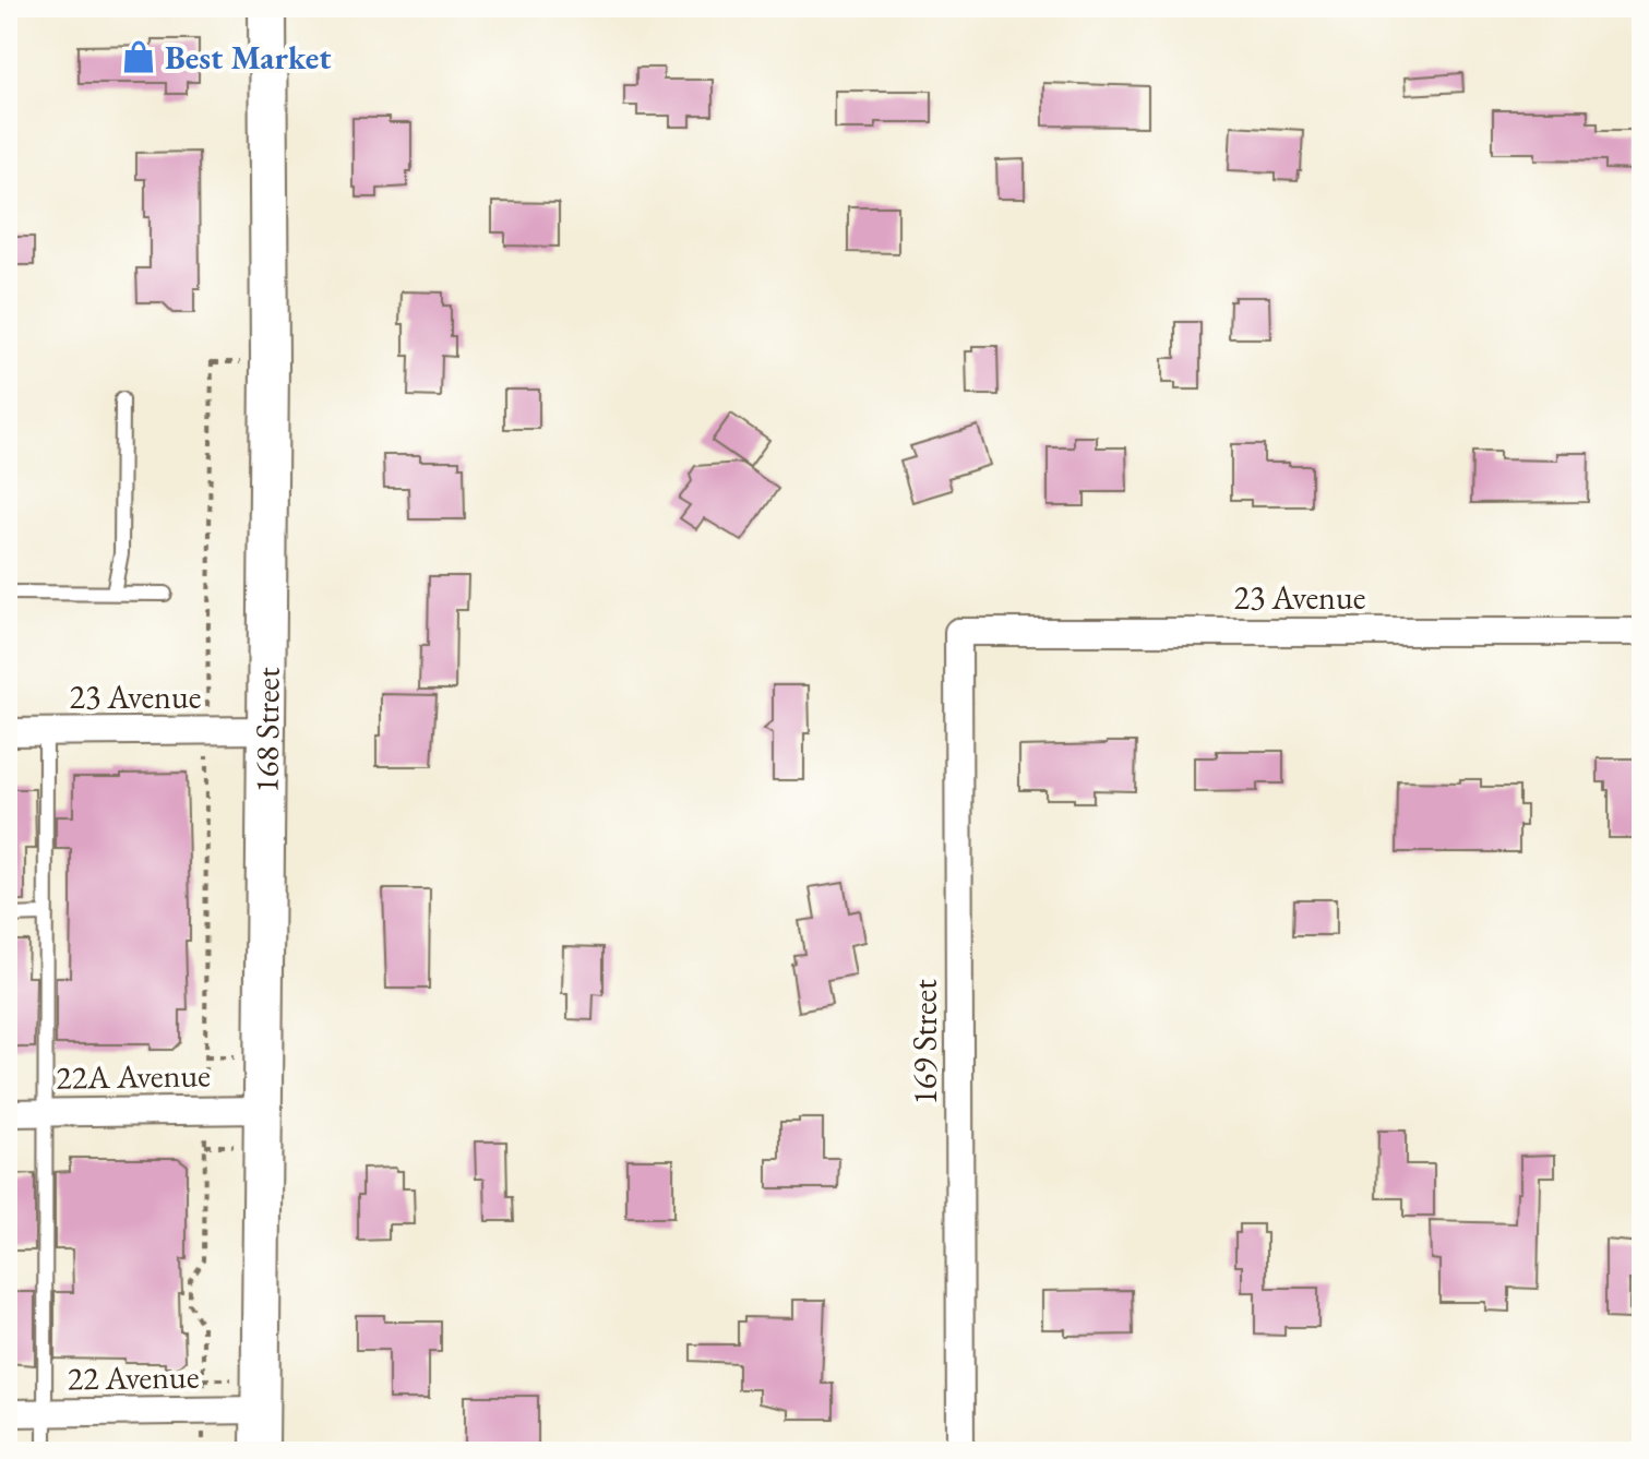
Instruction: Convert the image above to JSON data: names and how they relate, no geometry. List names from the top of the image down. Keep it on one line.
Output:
{"streets":{"main road":["168 Street"],"street":["23 Avenue","169 Street","22A Avenue","22 Avenue"]},"crossings":[["23 Avenue","168 Street"],["23 Avenue","169 Street"],["168 Street","22A Avenue"],["168 Street","22 Avenue"]],"places":{"shop":["Best Market"]}}
